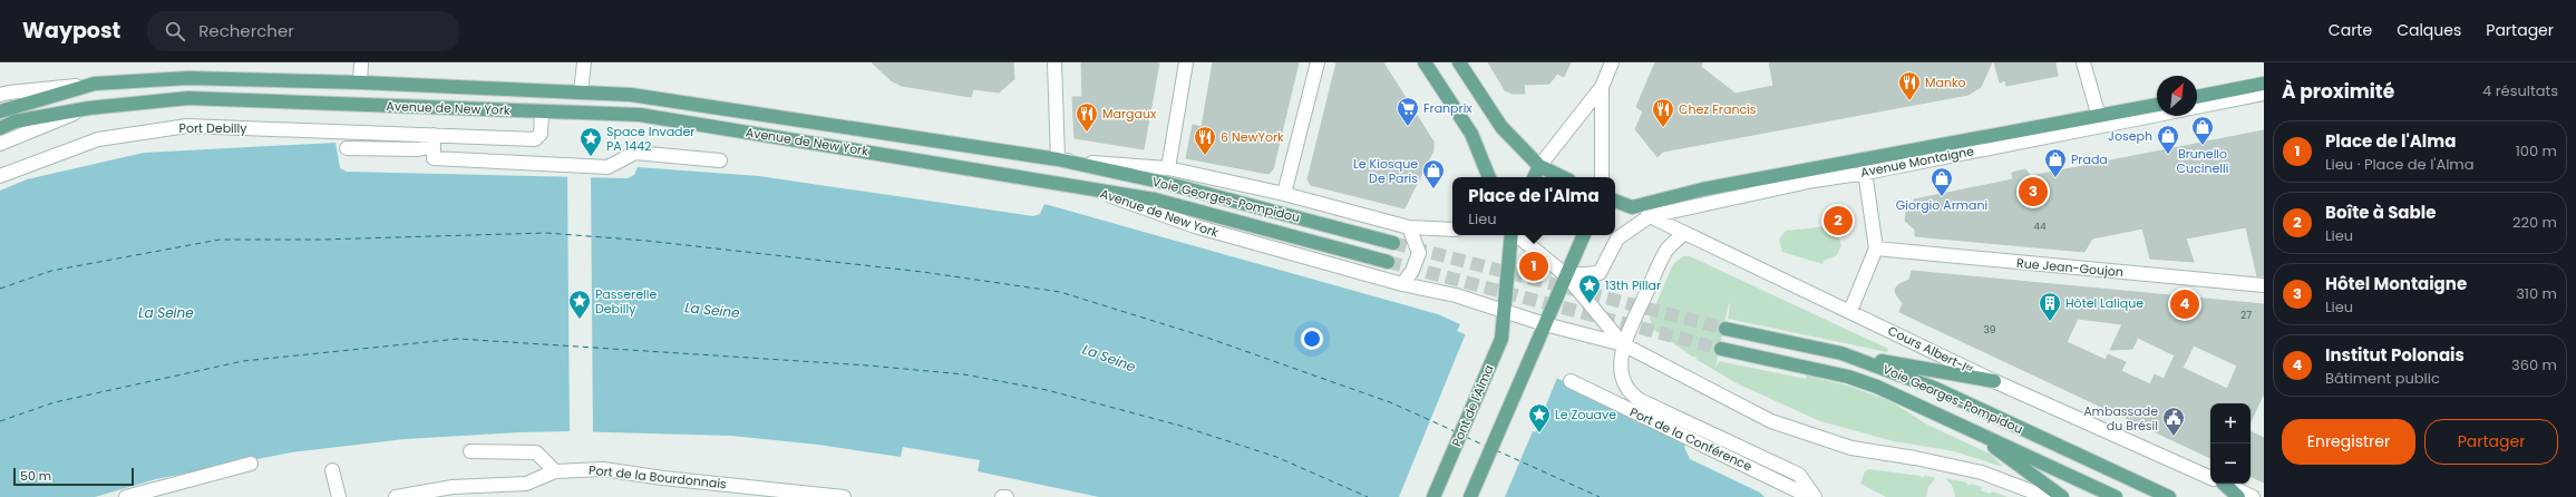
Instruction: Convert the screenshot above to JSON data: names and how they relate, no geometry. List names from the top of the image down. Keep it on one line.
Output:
{"streets":{"main road":["Avenue de New York","Avenue Montaigne","Voie Georges-Pompidou","Pont de l'Alma"],"street":["Port Debilly","Rue Jean-Goujon","Cours Albert-Iᵉʳ","Port de la Conférence","Port de la Bourdonnais"]},"crossings":[["Avenue de New York","Port Debilly"],["Avenue de New York","Voie Georges-Pompidou"],["Avenue de New York","Pont de l'Alma"],["Avenue de New York","Port de la Conférence"],["Avenue Montaigne","Cours Albert-Iᵉʳ"],["Cours Albert-Iᵉʳ","Port de la Conférence"]],"water":["La Seine"],"places":{"restaurant":["Manko","Chez Francis","Margaux","6 NewYork"],"supermarket":["Franprix"],"shop":["Brunello Cucinelli","Joseph","Prada","Le Kiosque De Paris","Giorgio Armani"],"place":["Space Invader PA 1442","13th Pillar","Passerelle Debilly","Le Zouave"],"building":["Hôtel Lalique"],"public building":["Ambassade du Brésil"]},"house_numbers":["44","27","39"],"scale_bar":"50 m","north":"top right","page":{"header":"Waypost","search":"Rechercher","nav":["Carte","Calques","Partager"],"heading":["À proximité","4 résultats"],"list":[{"mark":"1","name":"Place de l'Alma","note":"Lieu · Place de l'Alma","value":"100 m"},{"mark":"2","name":"Boîte à Sable","note":"Lieu","value":"220 m"},{"mark":"3","name":"Hôtel Montaigne","note":"Lieu","value":"310 m"},{"mark":"4","name":"Institut Polonais","note":"Bâtiment public","value":"360 m"}],"pins":["3","2","1","4"],"popup":["Place de l'Alma","Lieu"],"map_buttons":["+","−"],"buttons":["Enregistrer","Partager"],"scale":"50 m"}}
